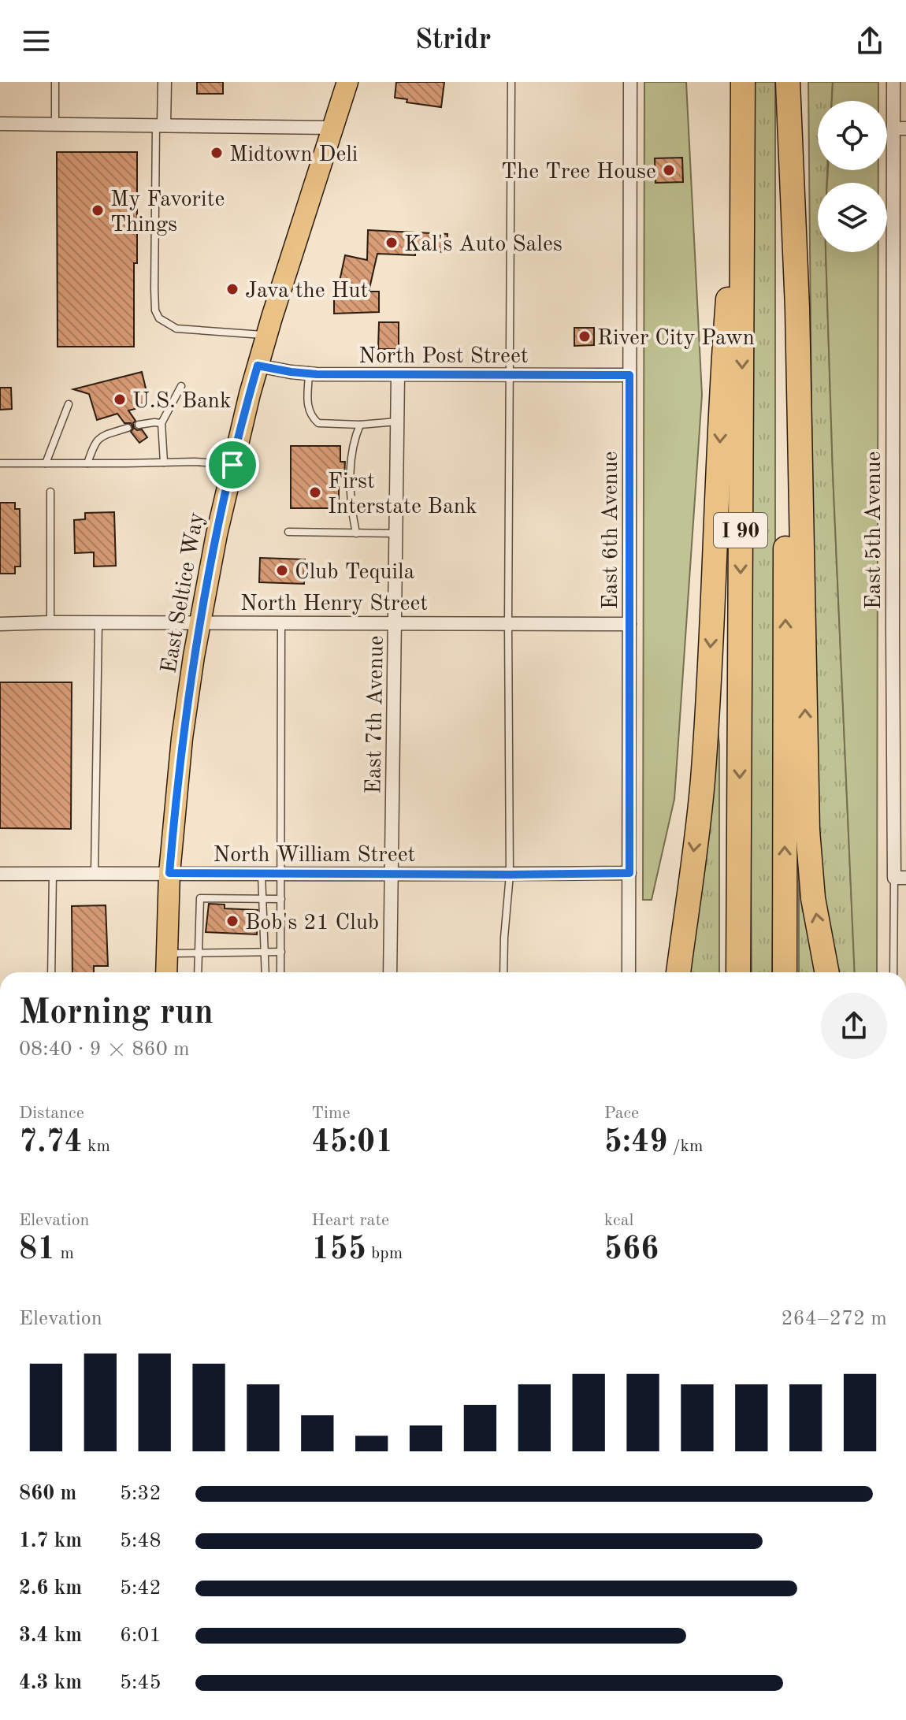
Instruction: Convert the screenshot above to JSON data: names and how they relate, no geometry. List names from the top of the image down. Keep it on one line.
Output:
{"streets":{"highway":["I 90"],"main road":["East Seltice Way"],"street":["North Post Street","East 6th Avenue","East 5th Avenue","North Henry Street","East 7th Avenue","North William Street"]},"crossings":[["North Post Street","East 6th Avenue"],["North Post Street","East Seltice Way"],["North Post Street","East 7th Avenue"],["East 6th Avenue","North Henry Street"],["East 6th Avenue","North William Street"],["East Seltice Way","North Henry Street"],["East Seltice Way","North William Street"],["North Henry Street","East 7th Avenue"],["East 7th Avenue","North William Street"]],"places":["Midtown Deli","The Tree House","My Favorite Things","Kal's Auto Sales","Java the Hut","River City Pawn","U.S. Bank","First Interstate Bank","Club Tequila","Bob's 21 Club"],"page":{"header":"Stridr","heading":["Morning run","08:40 · 9 × 860 m"],"stats":[["Distance","7.74 km"],["Time","45:01"],["Pace","5:49 /km"],["Elevation","81 m"],["Heart rate","155 bpm"],["kcal","566"]],"chart":["Elevation","264–272 m"],"list":[{"name":"860 m","note":"5:32"},{"name":"1.7 km","note":"5:48"},{"name":"2.6 km","note":"5:42"},{"name":"3.4 km","note":"6:01"},{"name":"4.3 km","note":"5:45"}]}}
